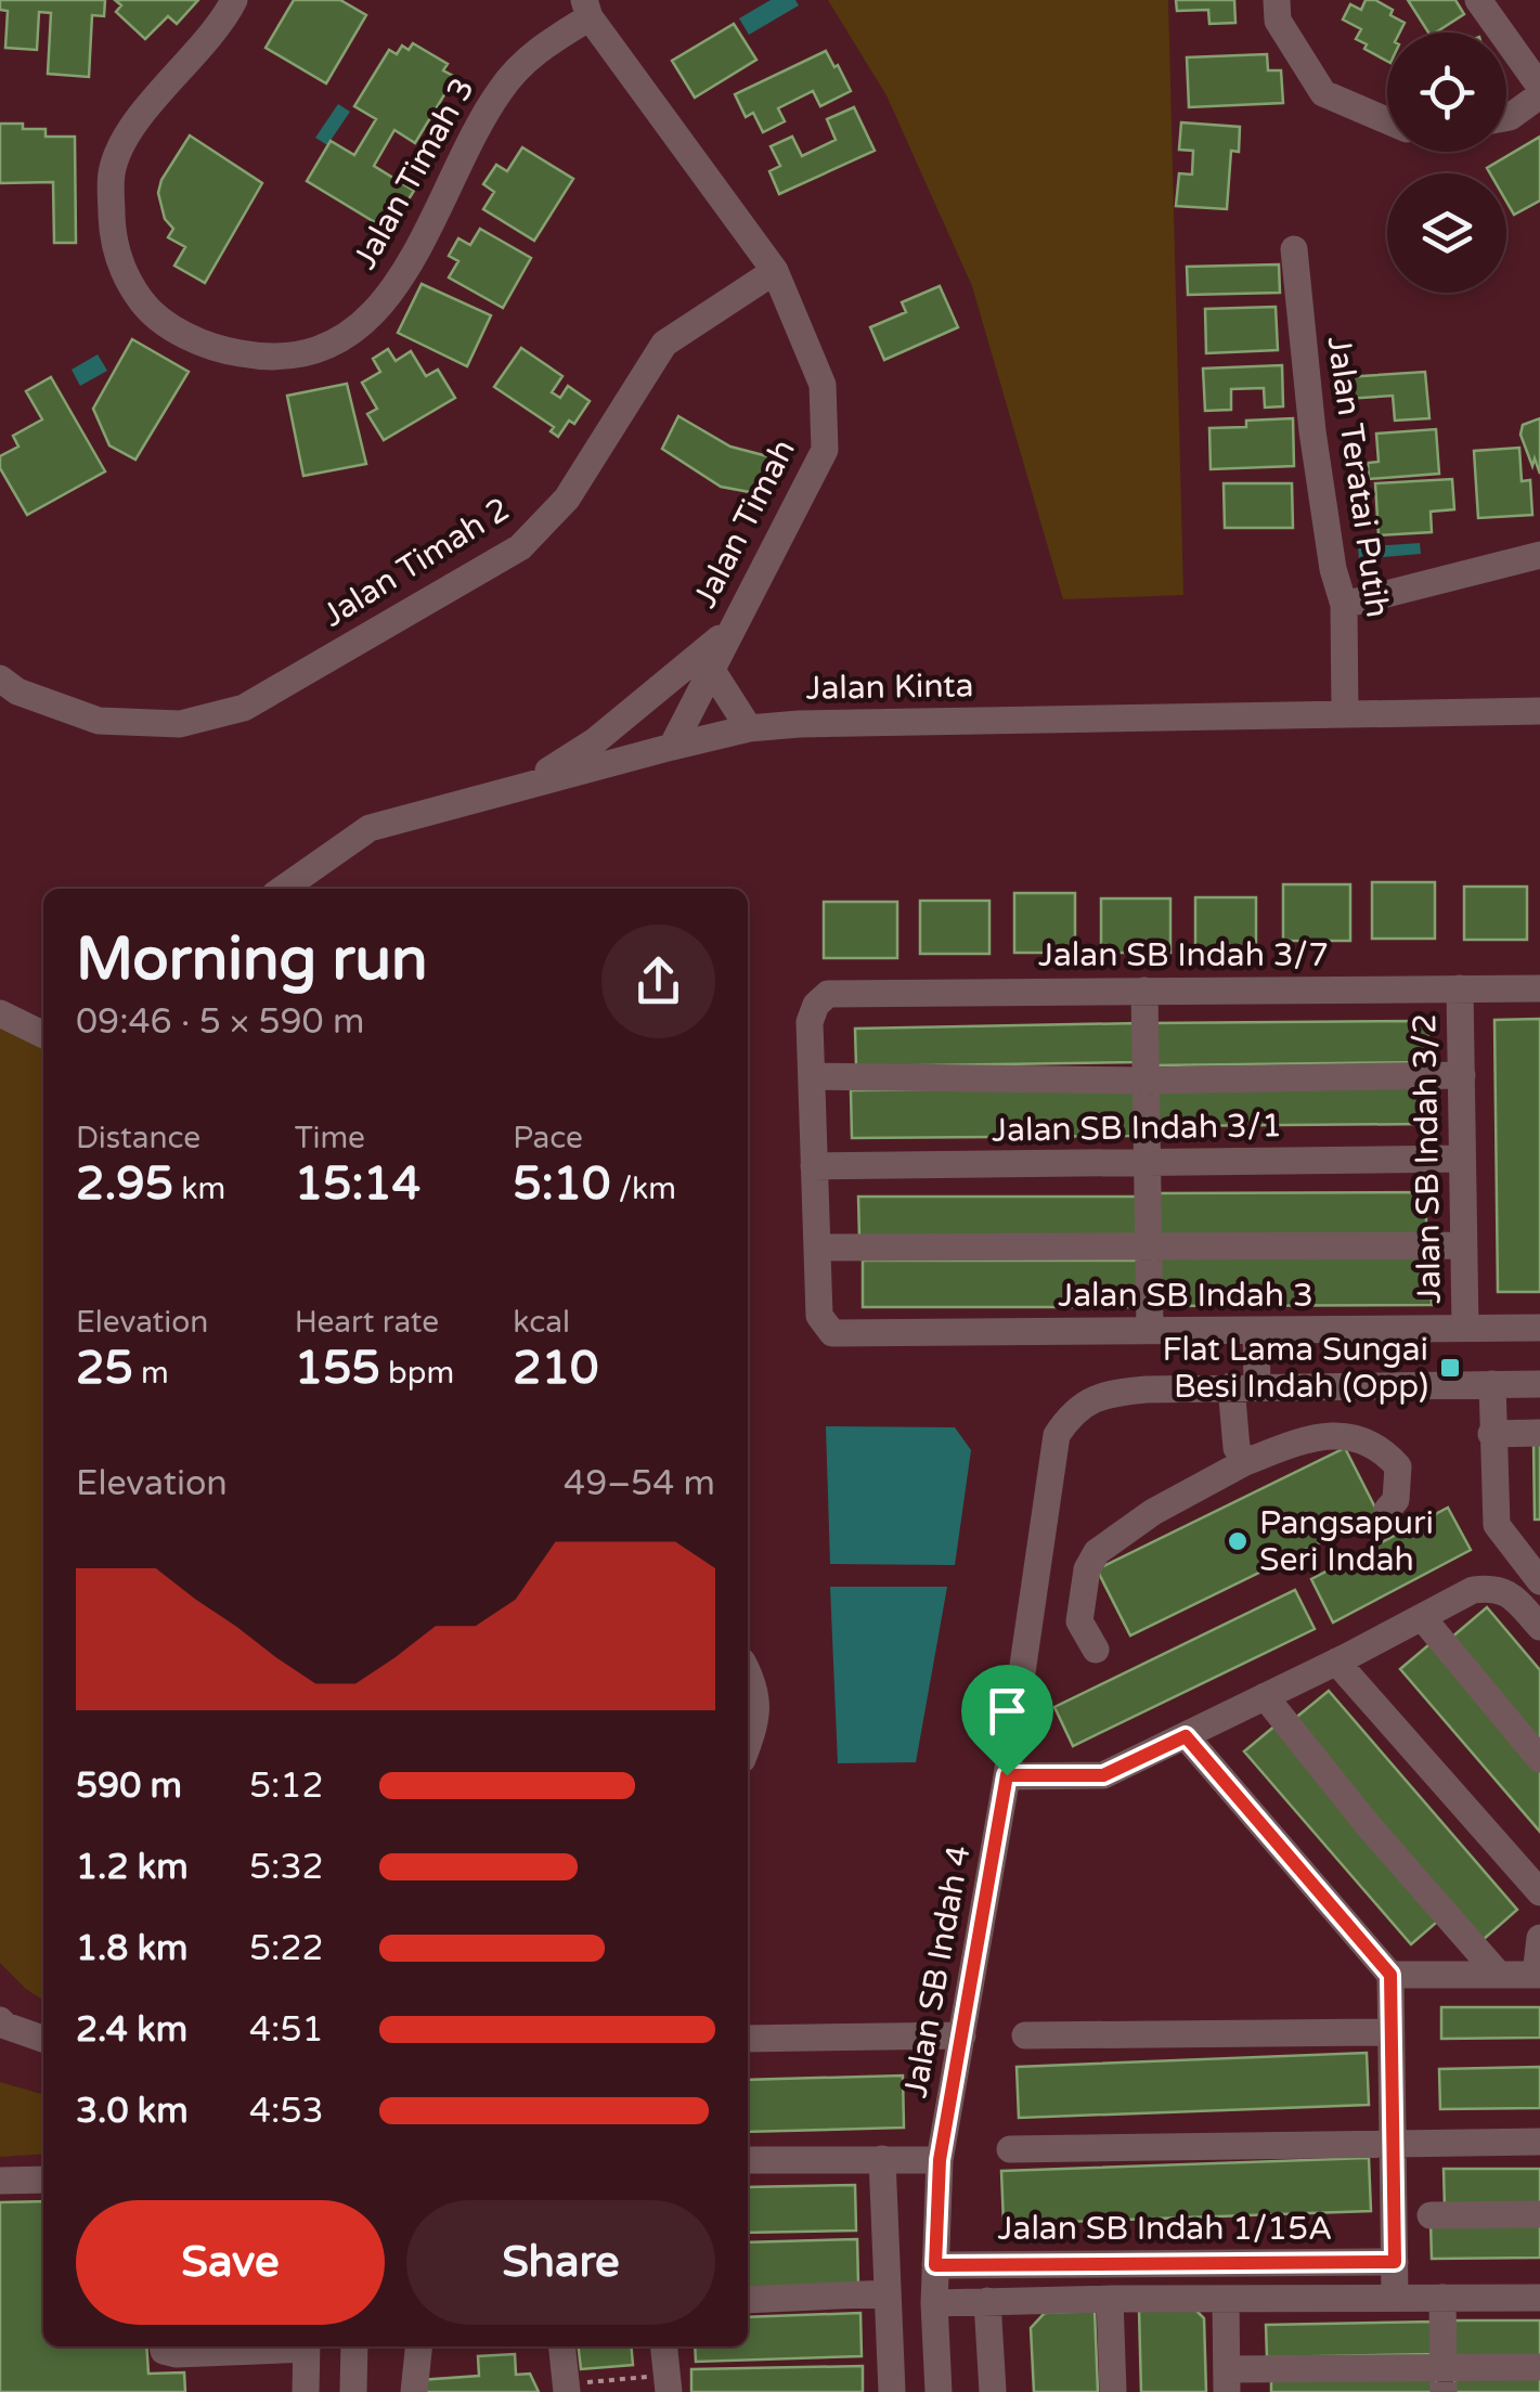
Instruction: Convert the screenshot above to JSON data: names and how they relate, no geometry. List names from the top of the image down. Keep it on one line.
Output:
{"streets":{"street":["Jalan Timah 3","Jalan Teratai Putih","Jalan Timah","Jalan Timah 2","Jalan Kinta","Jalan SB Indah 3/7","Jalan SB Indah 3/1","Jalan SB Indah 3/2","Jalan SB Indah 3","Jalan SB Indah 4","Jalan SB Indah 1/15A"]},"crossings":[["Jalan Timah 3","Jalan Timah"],["Jalan Teratai Putih","Jalan Kinta"],["Jalan Timah","Jalan Timah 2"],["Jalan Timah","Jalan Kinta"],["Jalan SB Indah 3/7","Jalan SB Indah 3/2"],["Jalan SB Indah 3/1","Jalan SB Indah 3/2"],["Jalan SB Indah 3/2","Jalan SB Indah 3"],["Jalan SB Indah 4","Jalan SB Indah 1/15A"]],"places":{"transit":["Flat Lama Sungai Besi Indah (Opp)"],"other":["Pangsapuri Seri Indah"]},"page":{"heading":["Morning run","09:46 · 5 × 590 m"],"stats":[["Distance","2.95 km"],["Time","15:14"],["Pace","5:10 /km"],["Elevation","25 m"],["Heart rate","155 bpm"],["kcal","210"]],"chart":["Elevation","49–54 m"],"list":[{"name":"590 m","note":"5:12"},{"name":"1.2 km","note":"5:32"},{"name":"1.8 km","note":"5:22"},{"name":"2.4 km","note":"4:51"},{"name":"3.0 km","note":"4:53"}],"buttons":["Save","Share"]}}
